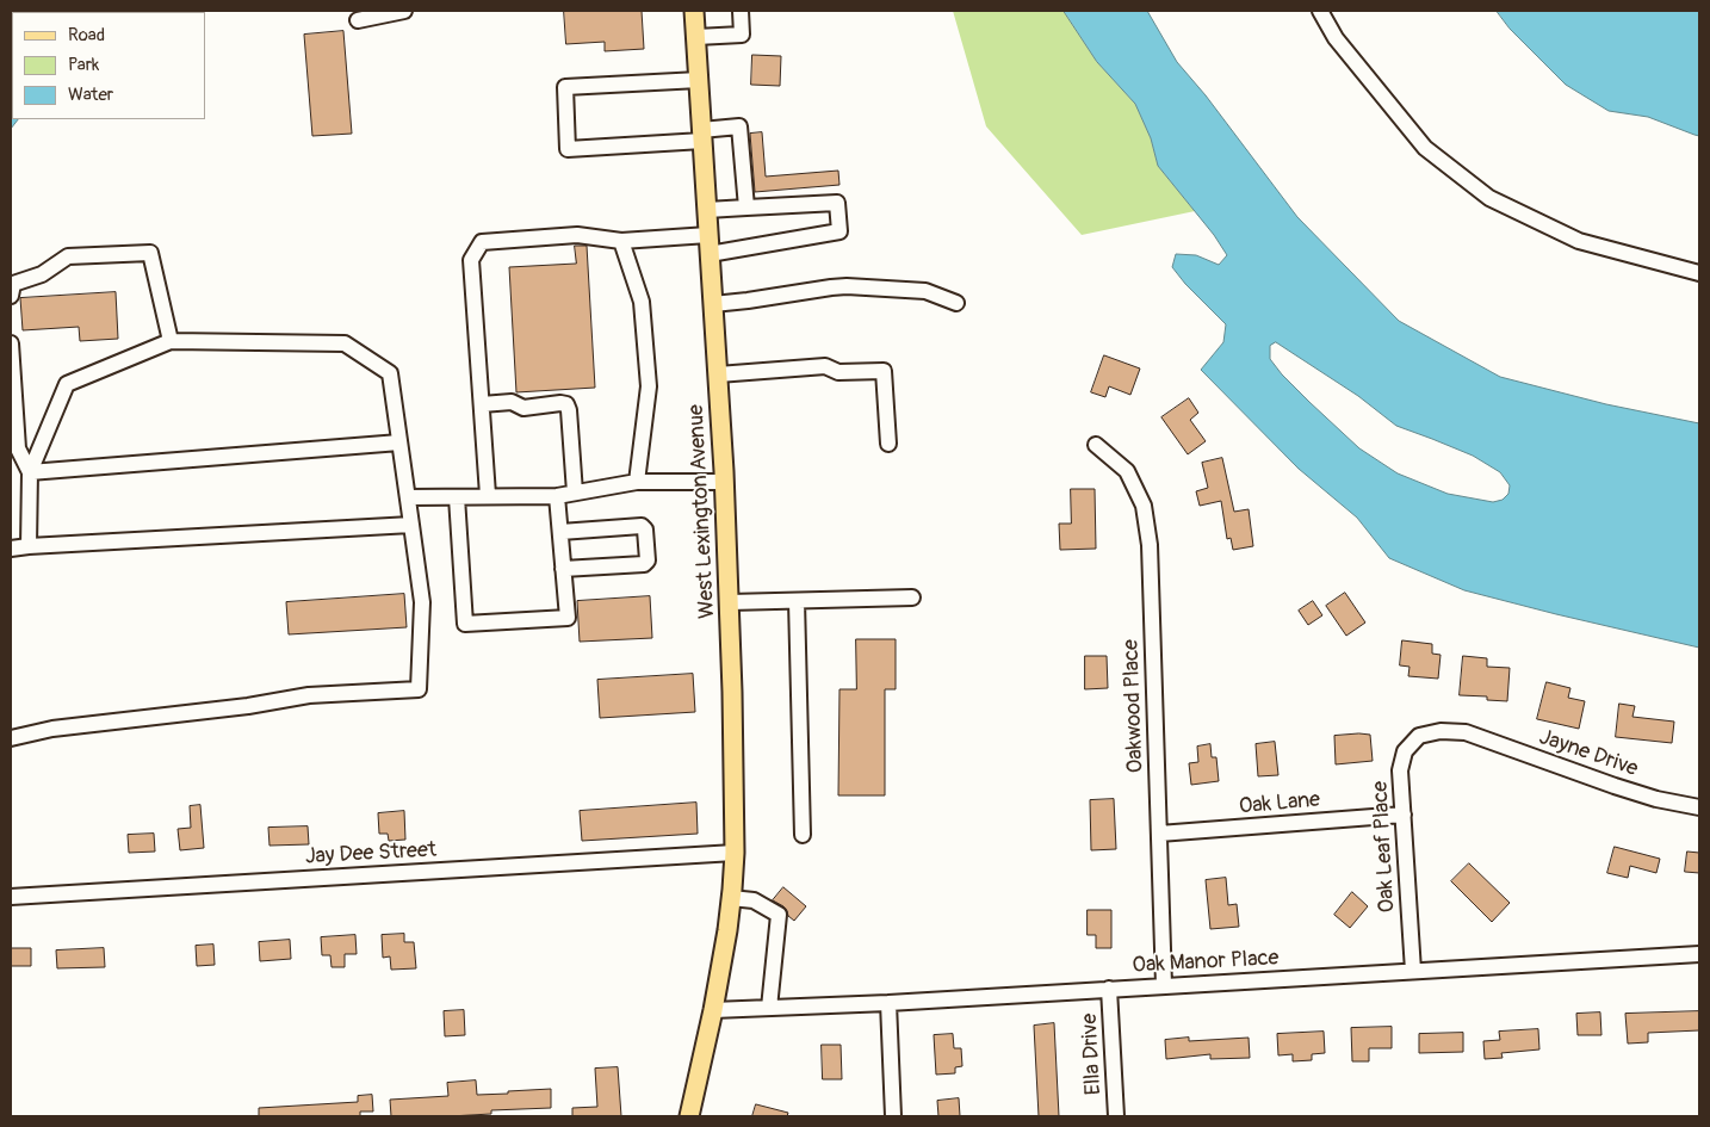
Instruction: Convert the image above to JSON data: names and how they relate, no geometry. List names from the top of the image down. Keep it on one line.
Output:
{"streets":{"main road":["West Lexington Avenue"],"street":["Oakwood Place","Jayne Drive","Oak Lane","Oak Leaf Place","Jay Dee Street","Oak Manor Place","Ella Drive"]},"crossings":[["West Lexington Avenue","Jay Dee Street"],["West Lexington Avenue","Oak Manor Place"],["Oakwood Place","Oak Lane"],["Oakwood Place","Oak Manor Place"],["Jayne Drive","Oak Leaf Place"],["Oak Lane","Oak Leaf Place"],["Oak Leaf Place","Oak Manor Place"],["Oak Manor Place","Ella Drive"]],"legend":["Road","Park","Water"]}
